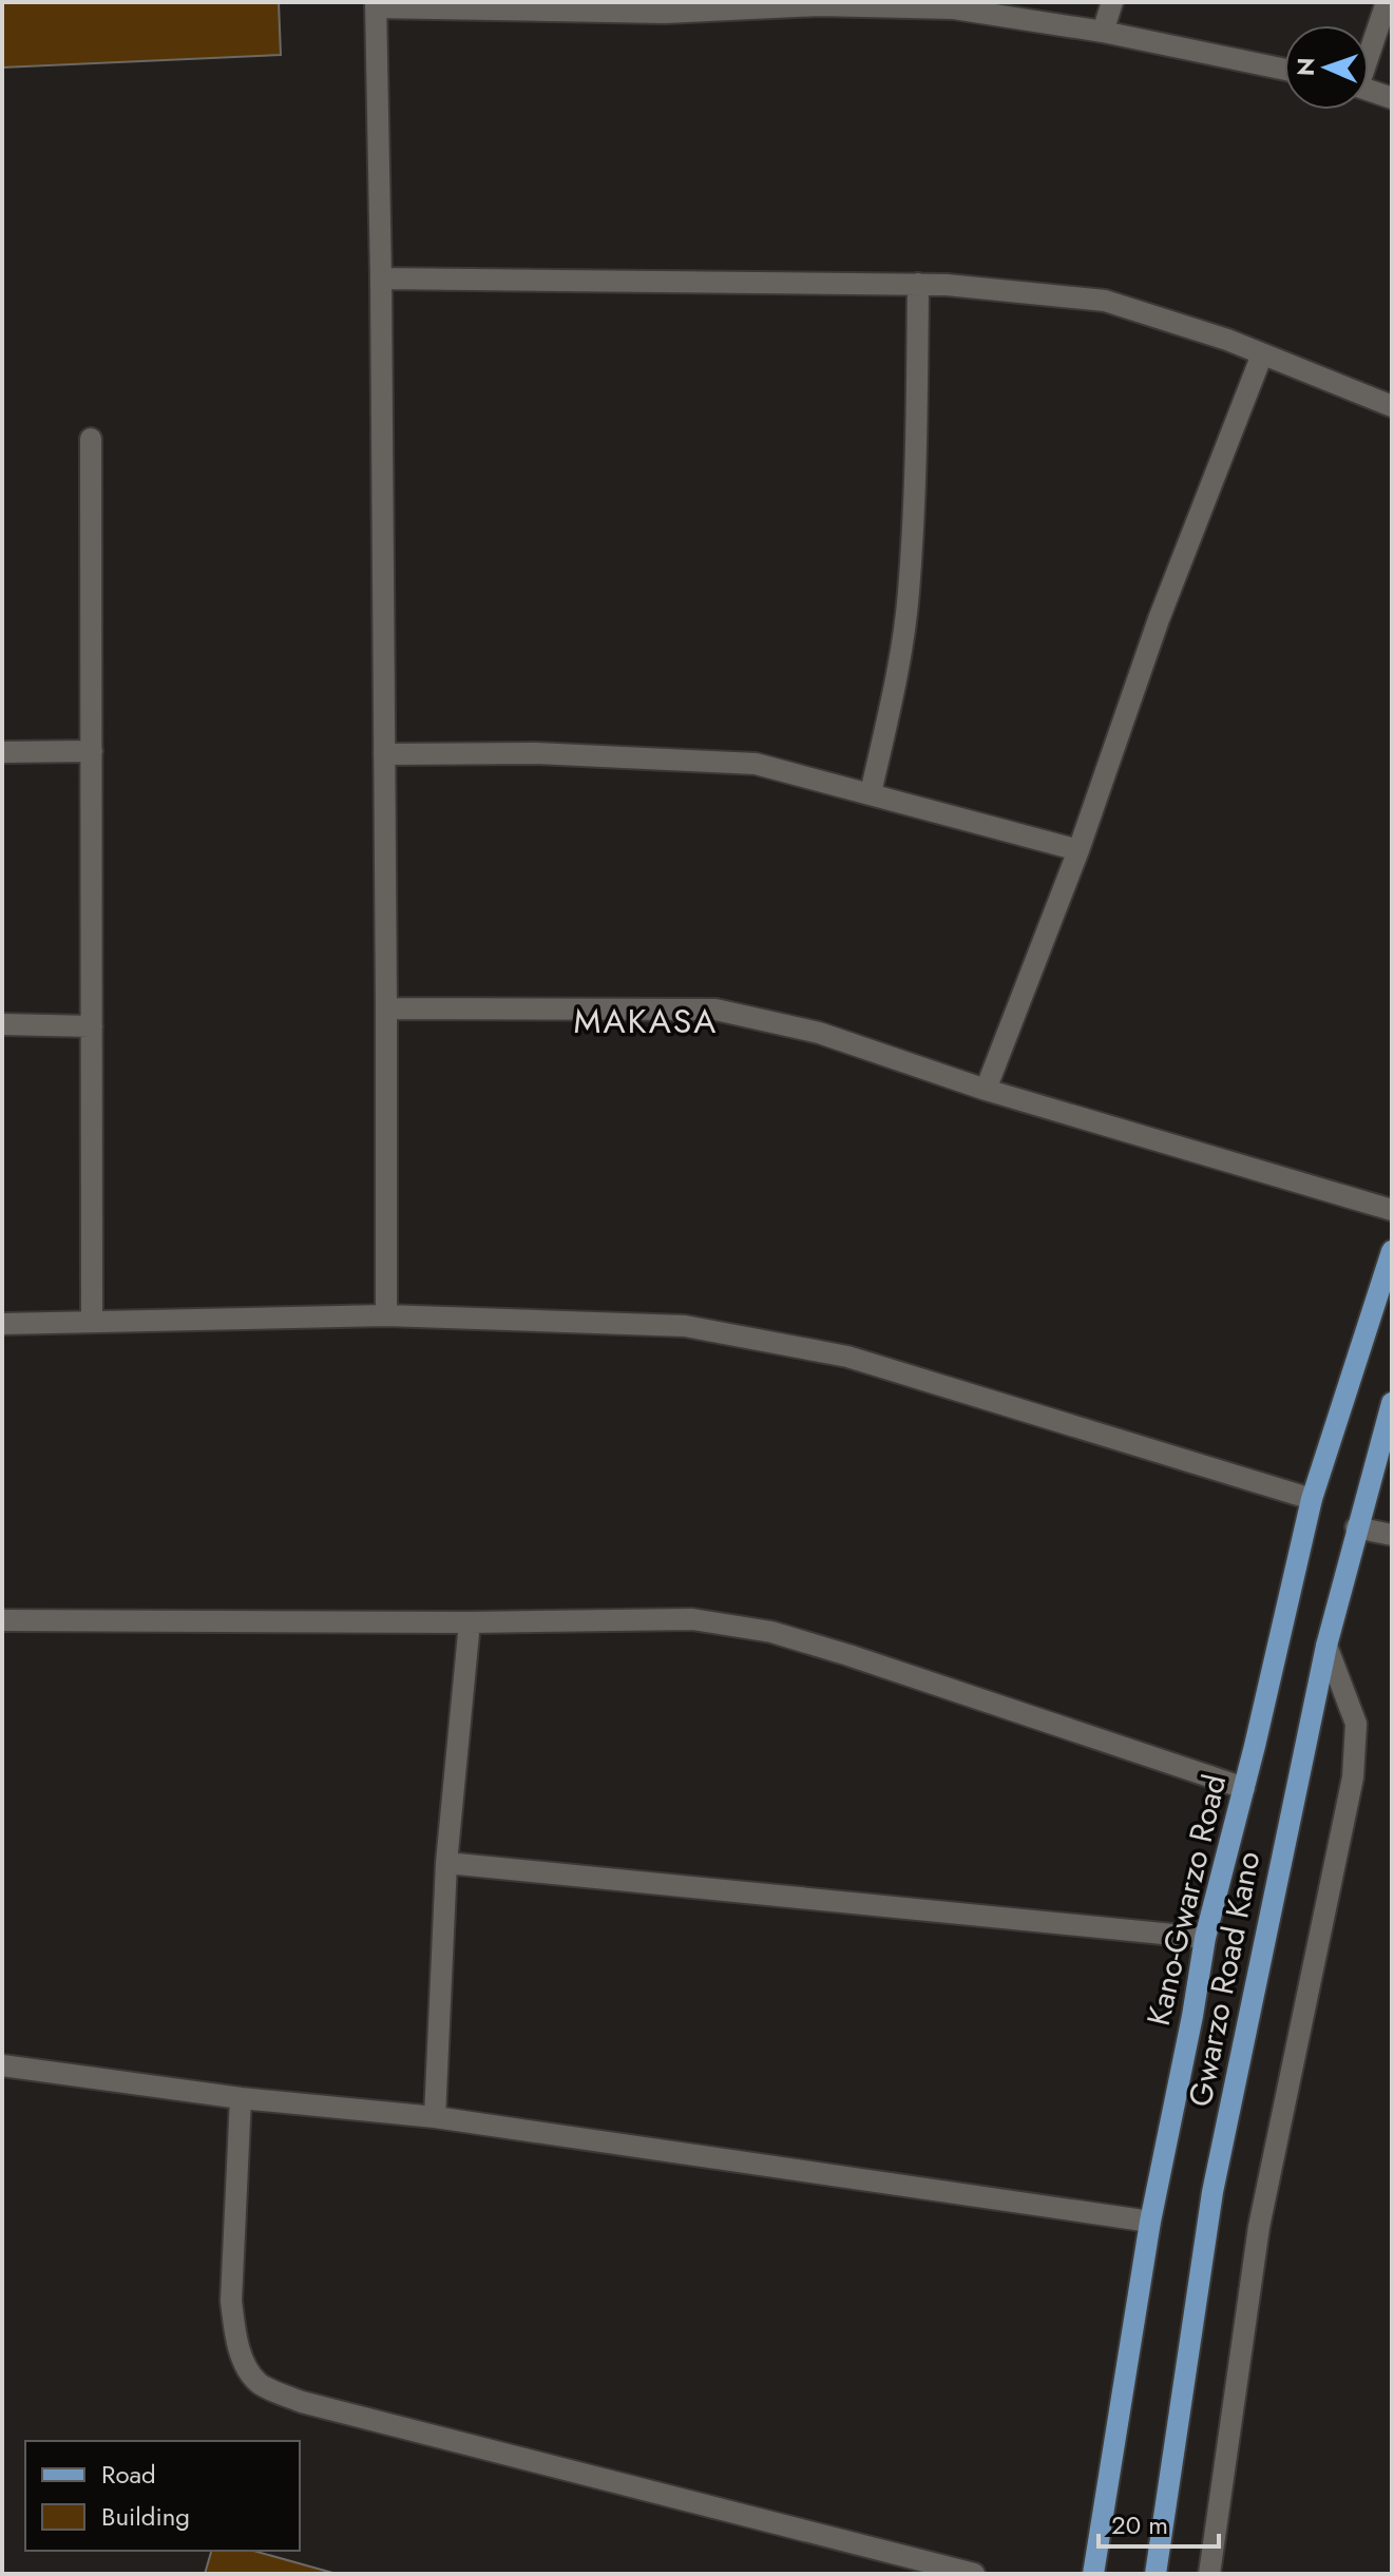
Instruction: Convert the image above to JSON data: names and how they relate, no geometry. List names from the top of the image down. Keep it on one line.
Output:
{"streets":{"main road":["Kano-Gwarzo Road","Gwarzo Road Kano"]},"districts":["MAKASA"],"legend":["Road","Building"],"scale_bar":"20 m","north":"left"}
